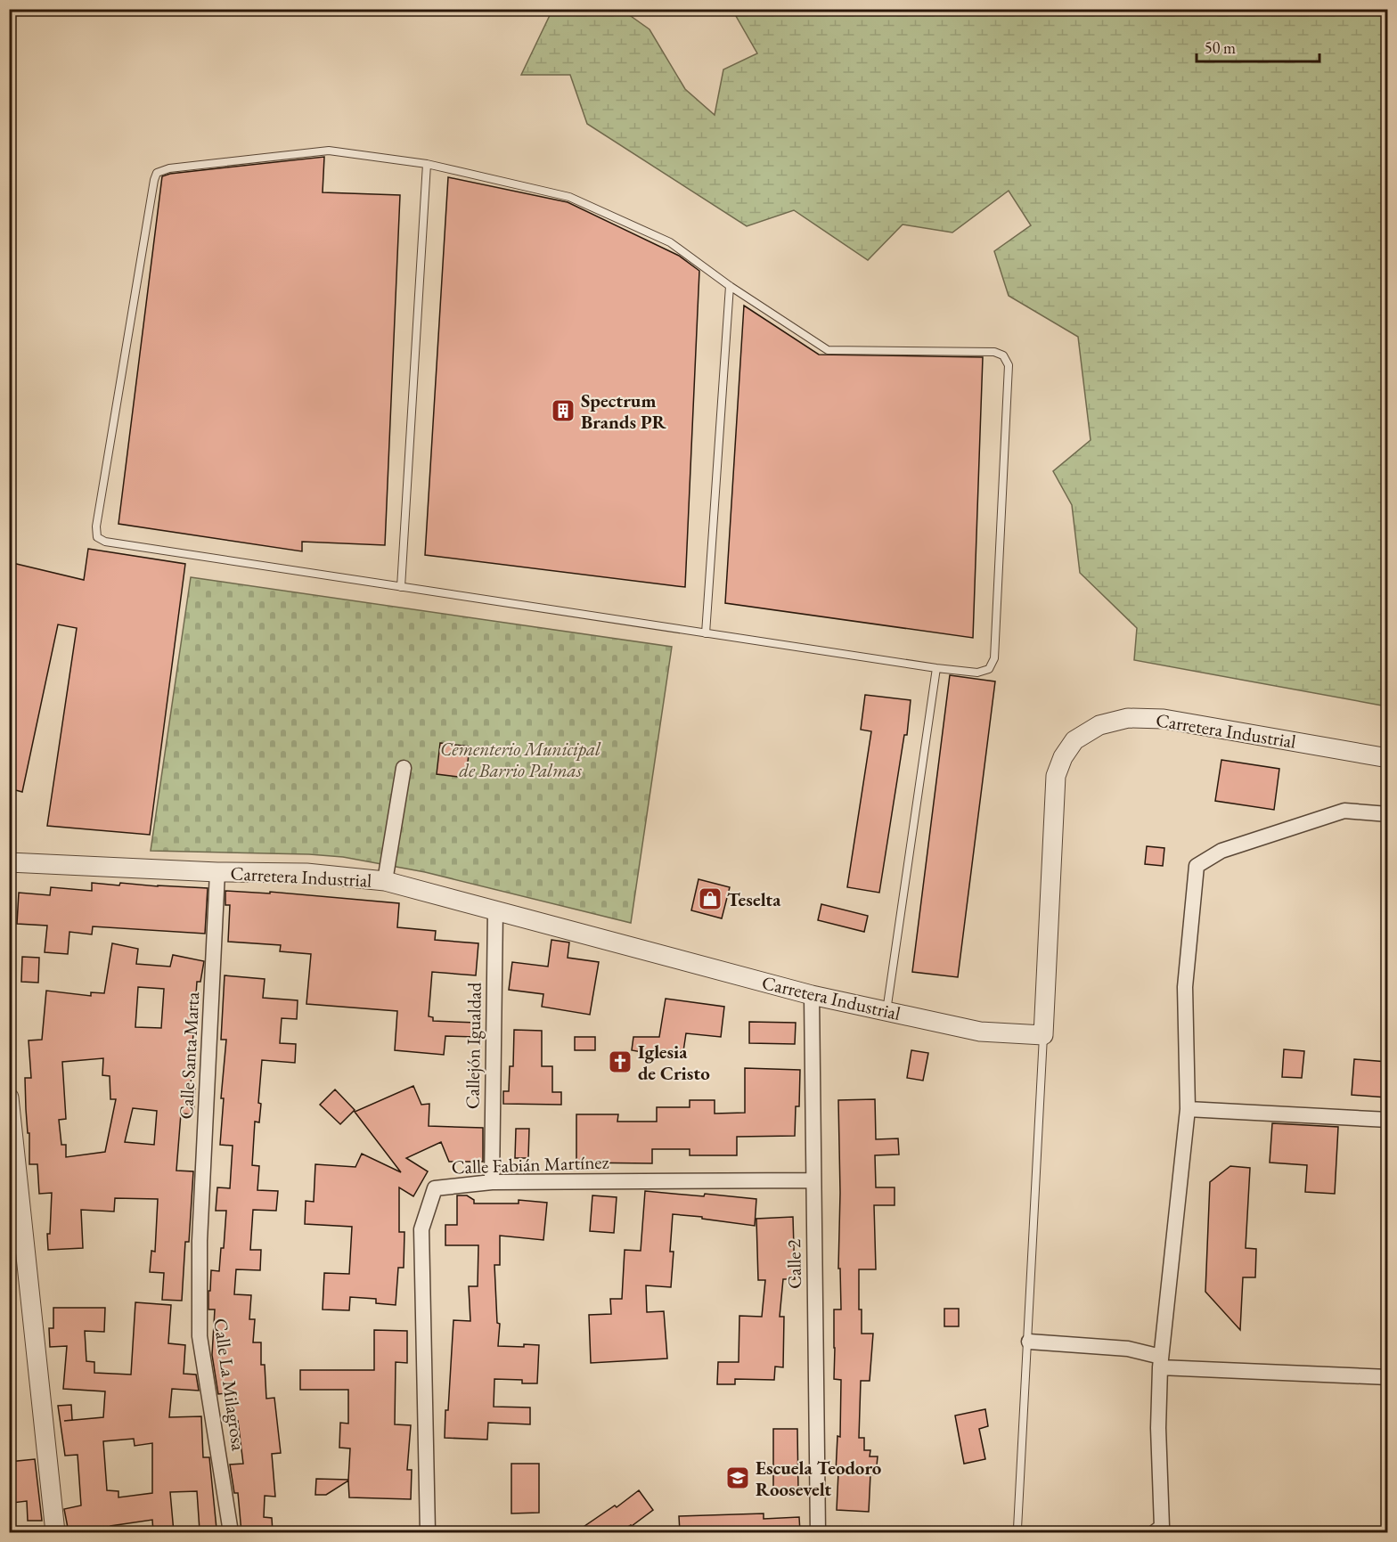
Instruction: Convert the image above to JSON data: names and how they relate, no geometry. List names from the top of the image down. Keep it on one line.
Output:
{"streets":{"street":["Carretera Industrial","Callejón Igualdad","Calle Santa Marta","Calle Fabián Martínez","Calle 2","Calle La Milagrosa"]},"crossings":[["Carretera Industrial","Callejón Igualdad"],["Carretera Industrial","Calle Santa Marta"],["Carretera Industrial","Calle 2"],["Callejón Igualdad","Calle Fabián Martínez"],["Calle Santa Marta","Calle La Milagrosa"],["Calle Fabián Martínez","Calle 2"]],"parks":["Cementerio Municipal de Barrio Palmas"],"places":{"building":["Spectrum Brands PR"],"shop":["Teselta"],"church":["Iglesia de Cristo"],"school or university":["Escuela Teodoro Roosevelt"]},"scale_bar":"50 m"}
